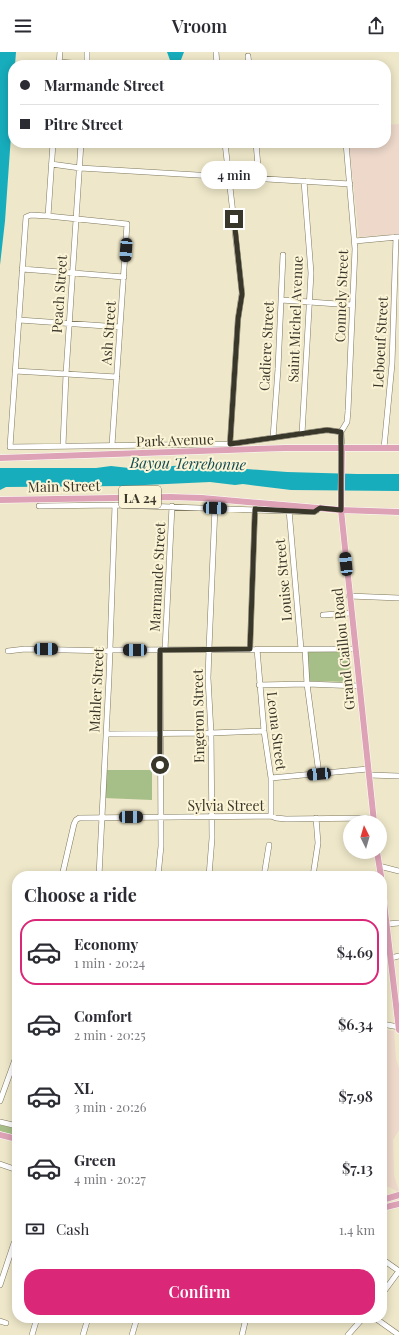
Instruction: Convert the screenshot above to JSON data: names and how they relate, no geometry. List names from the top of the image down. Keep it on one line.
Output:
{"streets":{"main road":["Park Avenue","Main Street","LA 24","Grand Caillou Road"],"street":["Peach Street","Connely Street","Saint Michel Avenue","Ash Street","Leboeuf Street","Cadiere Street","Marmande Street","Louise Street","Mahler Street","Engeron Street","Leona Street","Sylvia Street"]},"crossings":[["Peach Street","Ash Street"],["Peach Street","Park Avenue"],["Connely Street","Park Avenue"],["Connely Street","Grand Caillou Road"],["Saint Michel Avenue","Park Avenue"],["Ash Street","Park Avenue"],["Leboeuf Street","Park Avenue"],["Cadiere Street","Park Avenue"],["Park Avenue","Grand Caillou Road"],["Main Street","Marmande Street"],["Main Street","Louise Street"],["Main Street","Grand Caillou Road"],["Main Street","Mahler Street"],["Main Street","Engeron Street"],["Marmande Street","Sylvia Street"],["Mahler Street","Sylvia Street"],["Engeron Street","Sylvia Street"],["Leona Street","Sylvia Street"]],"water":["Bayou Terrebonne"],"north":"top","page":{"header":"Vroom","banner":["Marmande Street","Pitre Street"],"bubble":"4 min","heading":"Choose a ride","list":[{"name":"Economy","note":"1 min · 20:24","value":"$4.69"},{"name":"Comfort","note":"2 min · 20:25","value":"$6.34"},{"name":"XL","note":"3 min · 20:26","value":"$7.98"},{"name":"Green","note":"4 min · 20:27","value":"$7.13"}],"pay":["Cash","1.4 km"],"buttons":"Confirm"}}
